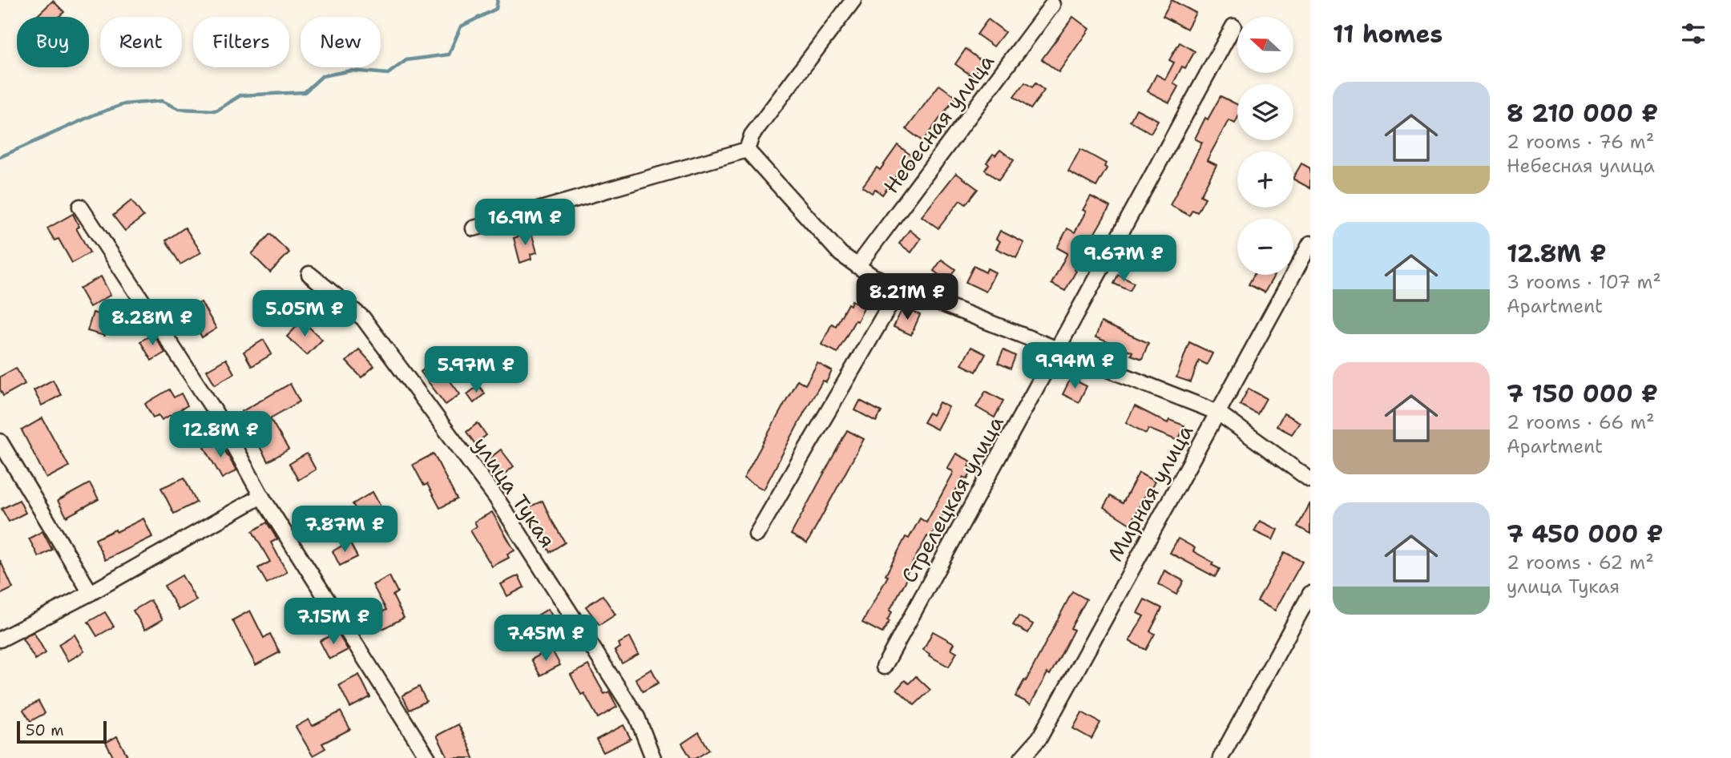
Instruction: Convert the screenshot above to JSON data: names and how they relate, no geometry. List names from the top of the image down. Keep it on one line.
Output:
{"streets":{"street":["Небесная улица","улица Тукая","Мирная улица","Стрелецкая улица"]},"scale_bar":"50 m","north":"left","page":{"heading":"11 homes","map_buttons":["+","−"],"chip":["Buy","Rent","Filters","New"],"list":[{"name":"8 210 000 ₽","note":"2 rooms · 76 m² · Небесная улица"},{"name":"12.8M ₽","note":"3 rooms · 107 m² · Apartment"},{"name":"7 150 000 ₽","note":"2 rooms · 66 m² · Apartment"},{"name":"7 450 000 ₽","note":"2 rooms · 62 m² · улица Тукая"}],"price":["16.9M ₽","9.67M ₽","8.21M ₽","5.05M ₽","8.28M ₽","9.94M ₽","5.97M ₽","12.8M ₽","7.87M ₽","7.15M ₽","7.45M ₽"],"scale":"50 m"}}
